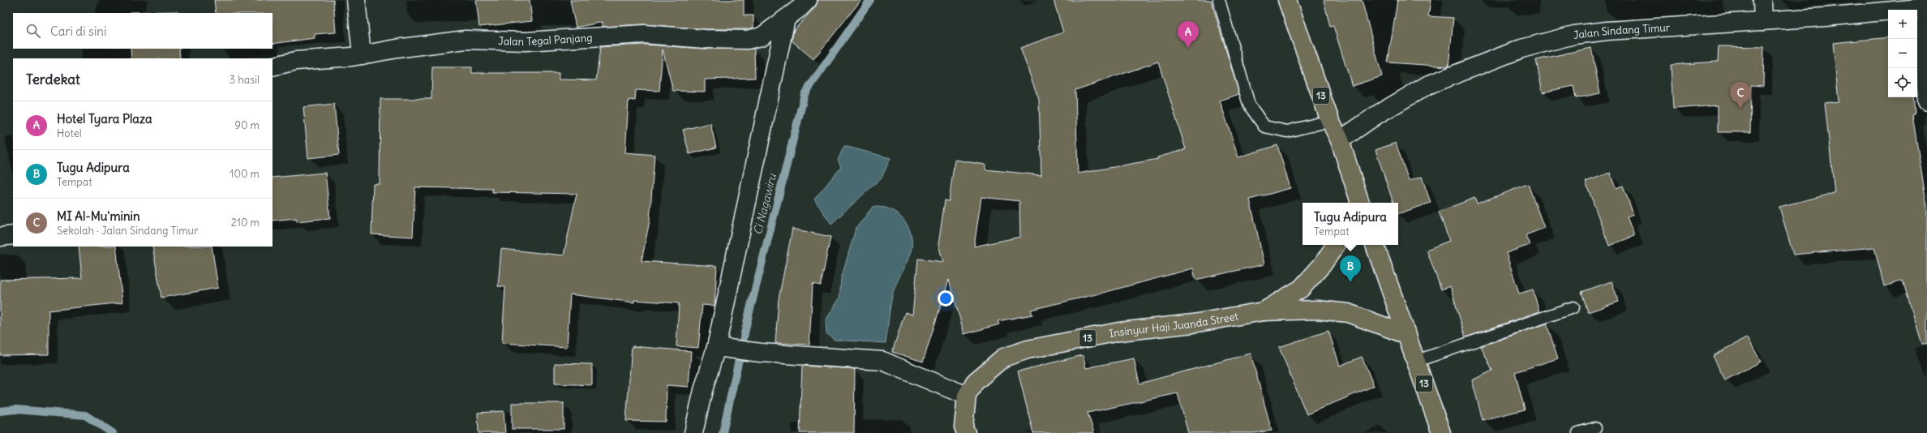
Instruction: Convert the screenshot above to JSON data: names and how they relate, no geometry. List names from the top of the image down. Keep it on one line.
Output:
{"streets":{"highway":["13","Insinyur Haji Juanda Street"],"street":["Jalan Sindang Timur","Jalan Tegal Panjang"]},"crossings":[["Jalan Sindang Timur","13"],["13","Insinyur Haji Juanda Street"]],"water":["Ci Nagawiru"],"page":{"map_buttons":["+","−"],"search":"Cari di sini","pins":["A","C","B"],"heading":["Terdekat","3 hasil"],"list":[{"mark":"A","name":"Hotel Tyara Plaza","note":"Hotel","value":"90 m"},{"mark":"B","name":"Tugu Adipura","note":"Tempat","value":"100 m"},{"mark":"C","name":"MI Al-Mu'minin","note":"Sekolah · Jalan Sindang Timur","value":"210 m"}],"popup":["Tugu Adipura","Tempat"]}}
